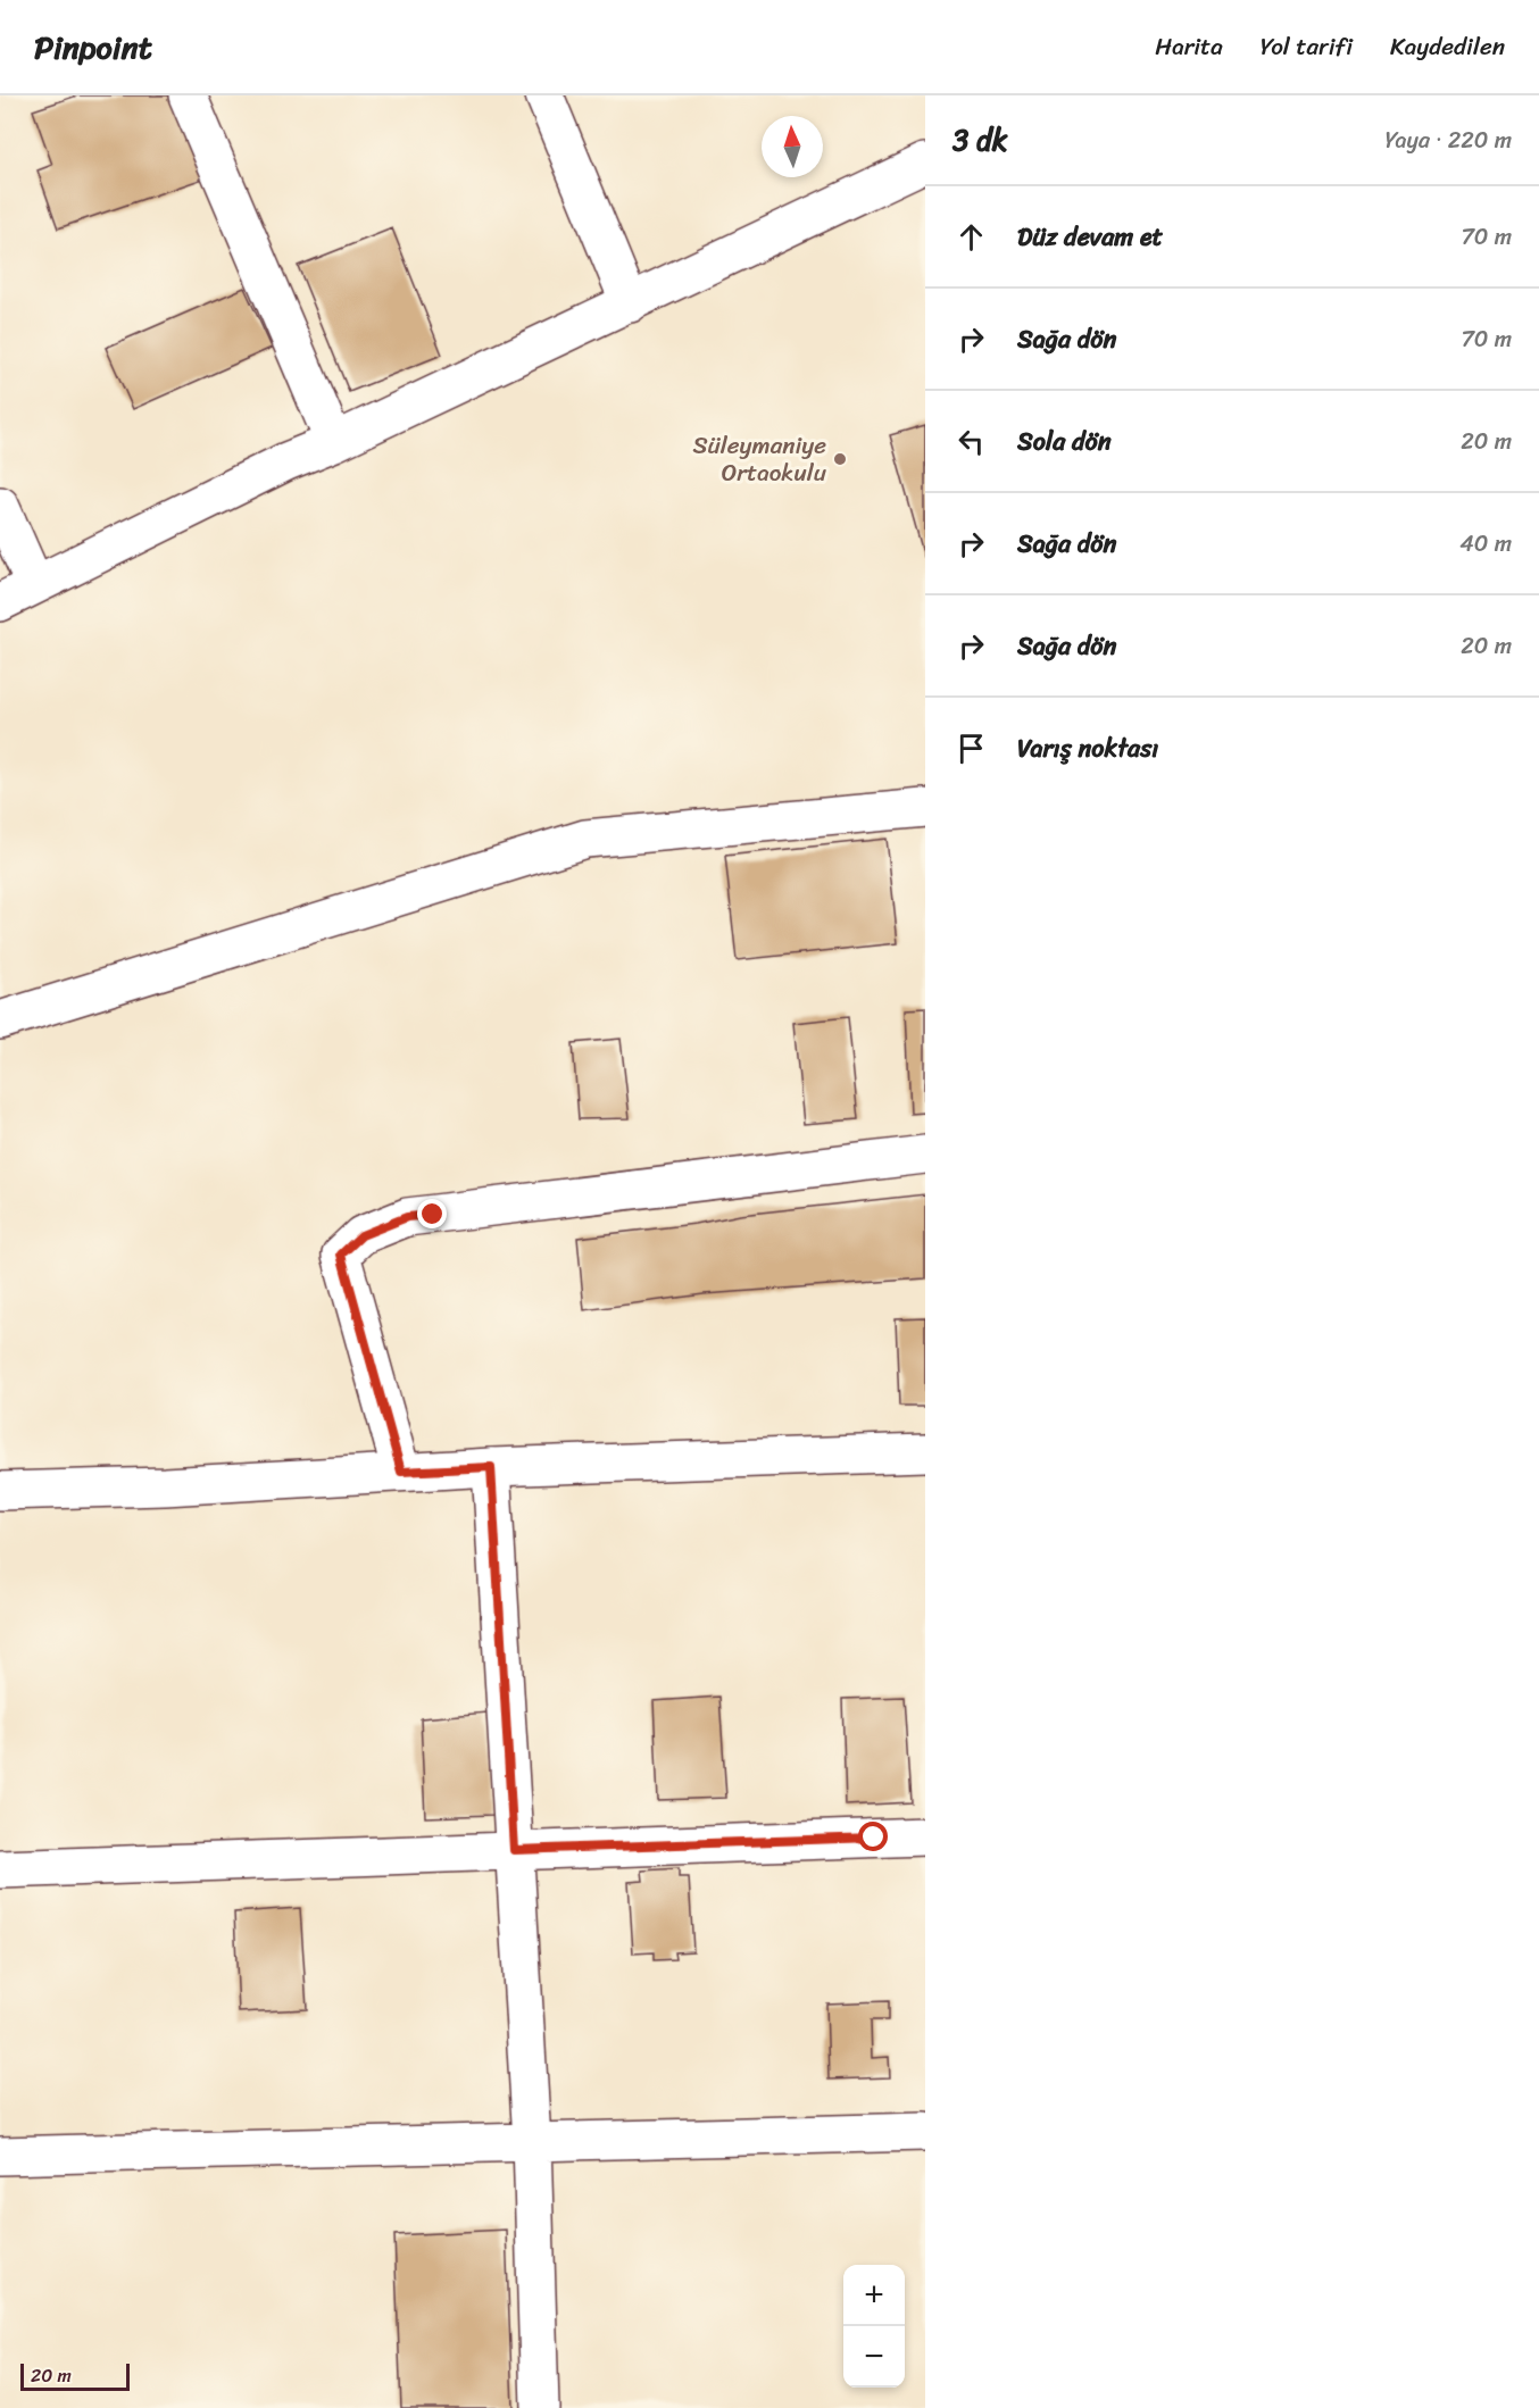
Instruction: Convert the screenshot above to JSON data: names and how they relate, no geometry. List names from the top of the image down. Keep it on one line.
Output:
{"places":["Süleymaniye Ortaokulu"],"scale_bar":"20 m","north":"top","page":{"header":"Pinpoint","nav":["Harita","Yol tarifi","Kaydedilen"],"heading":["3 dk","Yaya · 220 m"],"list":[["Düz devam et","70 m"],["Sağa dön","70 m"],["Sola dön","20 m"],["Sağa dön","40 m"],["Sağa dön","20 m"],"Varış noktası"],"map_buttons":["+","−"],"scale":"20 m"}}
